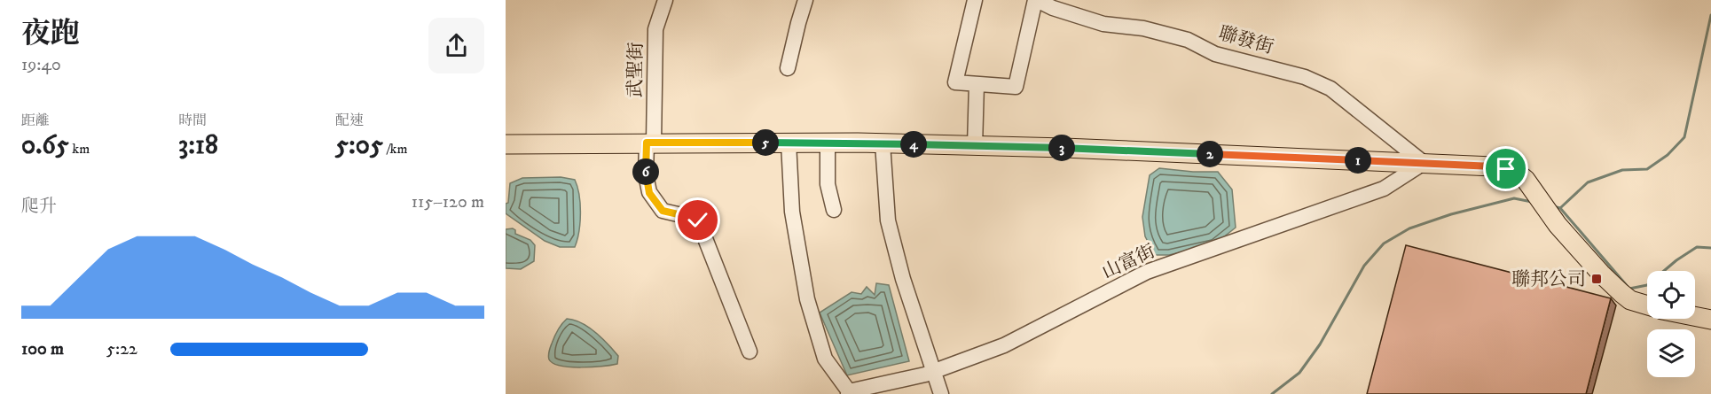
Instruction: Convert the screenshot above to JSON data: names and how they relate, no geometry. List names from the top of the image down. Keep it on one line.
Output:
{"streets":{"street":["聯發街","武聖街","山富街"]},"crossings":[["聯發街","山富街"]],"places":{"transit":["聯邦公司"]},"page":{"heading":["夜跑","19:40"],"stats":[["距離","0.65 km"],["時間","3:18"],["配速","5:05 /km"]],"pins":["5","4","3","2","1","6"],"chart":["爬升","115–120 m"],"list":[{"name":"100 m","note":"5:22"}]}}
